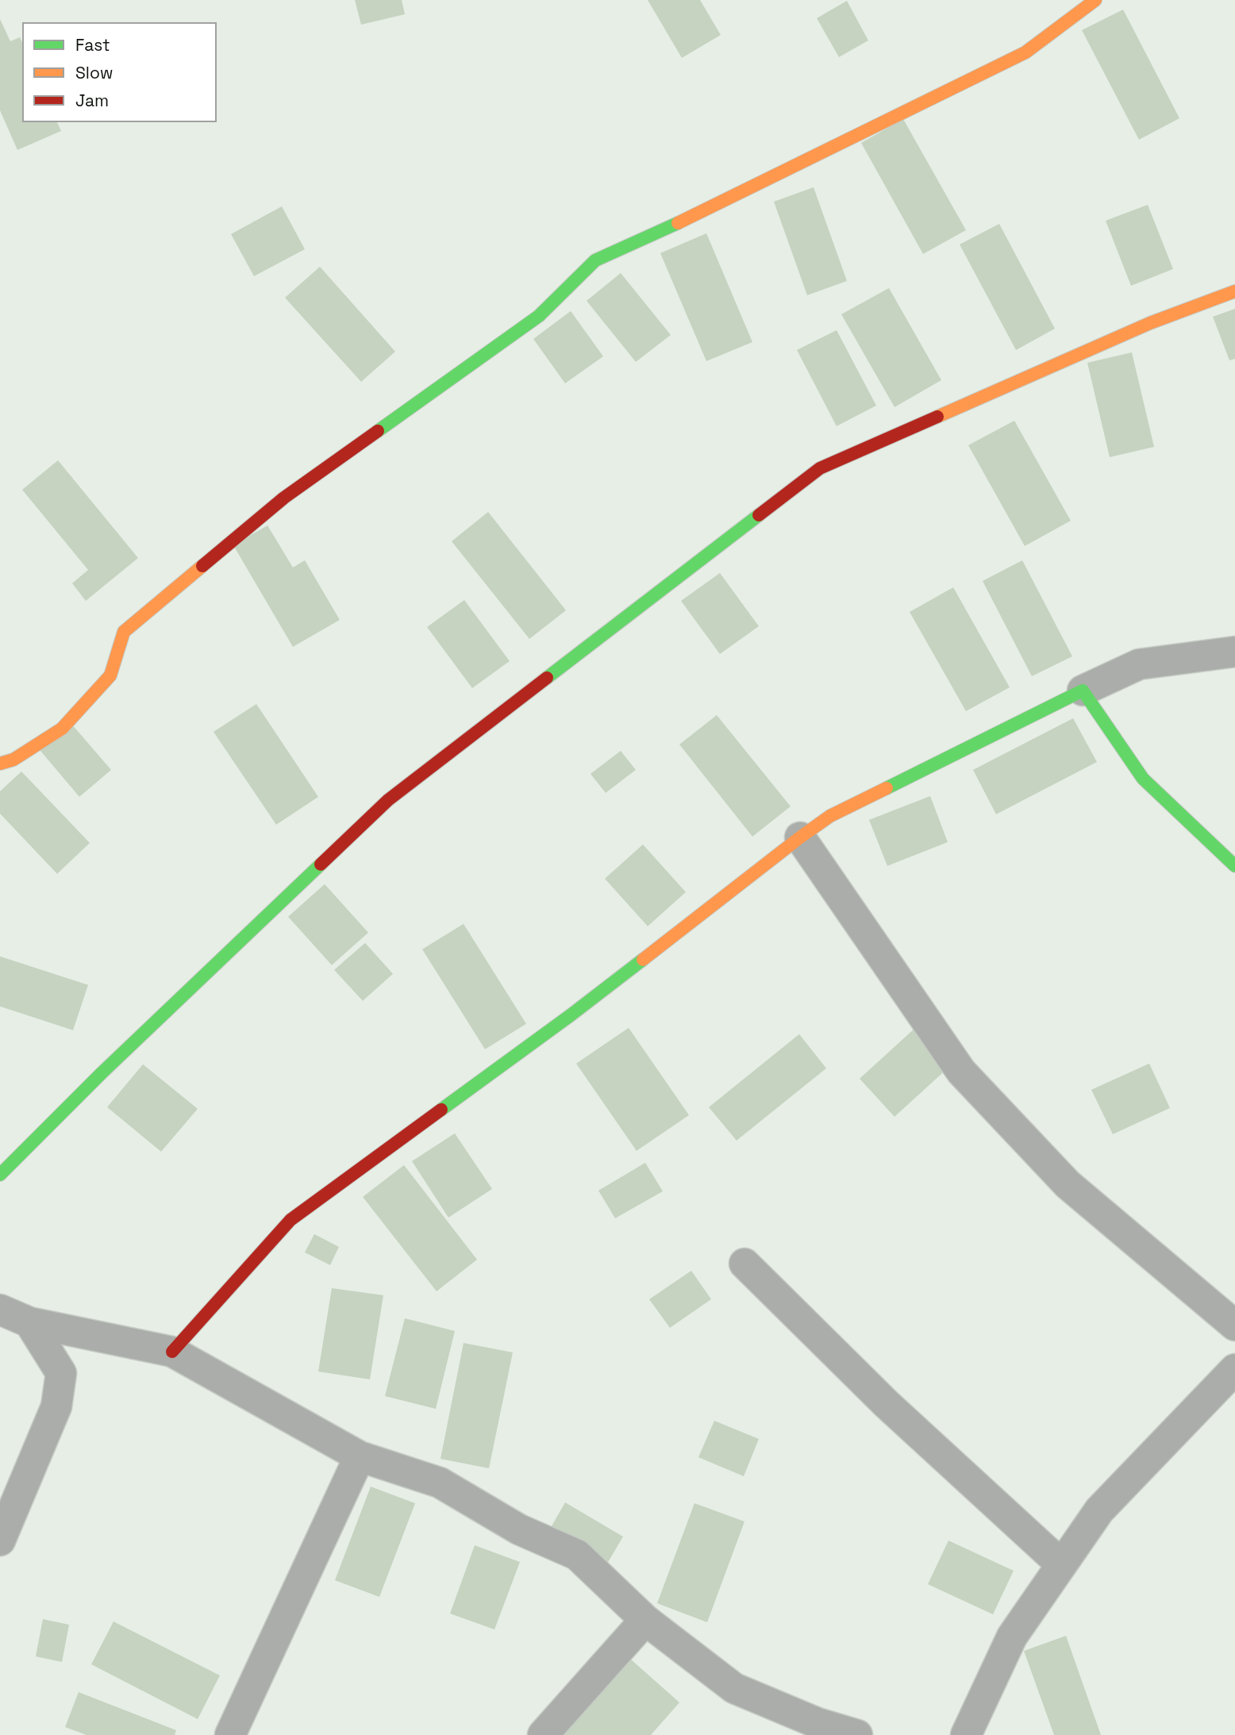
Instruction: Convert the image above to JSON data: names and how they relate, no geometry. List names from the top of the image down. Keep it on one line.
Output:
{"legend":["Fast","Slow","Jam"]}
